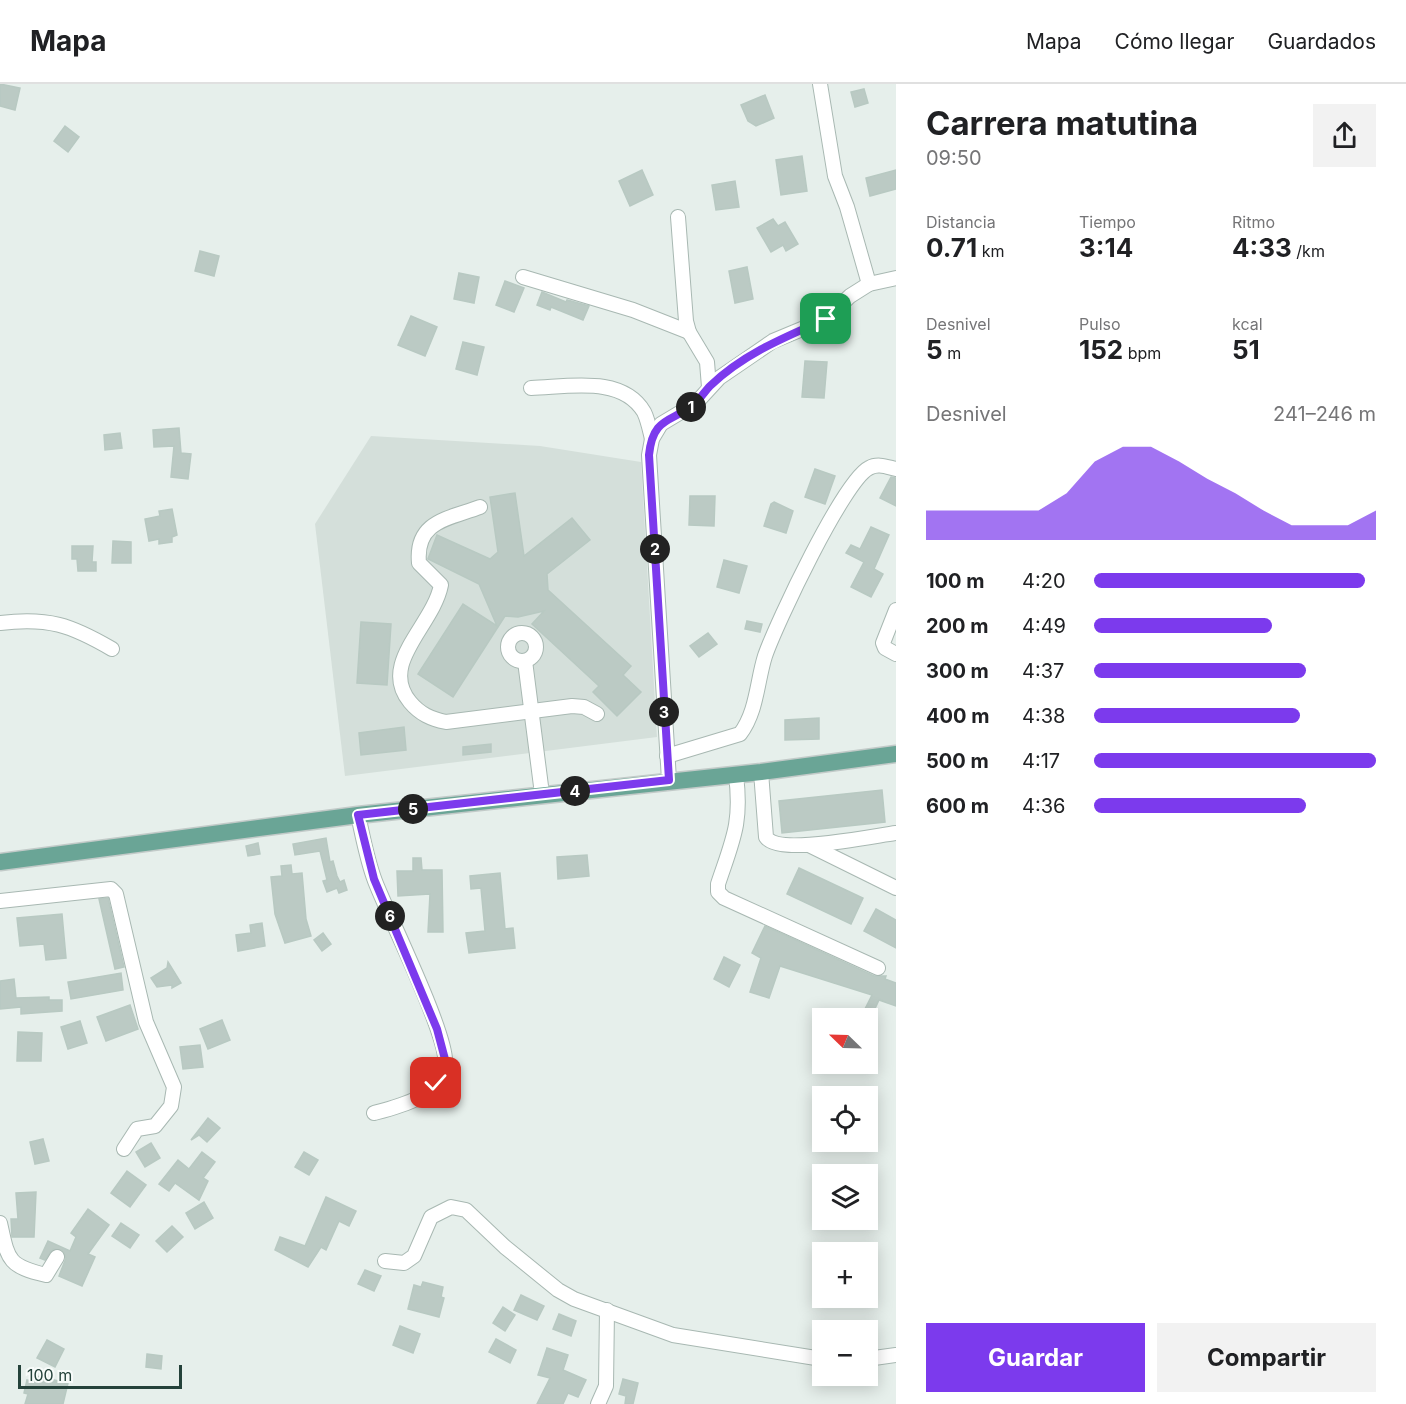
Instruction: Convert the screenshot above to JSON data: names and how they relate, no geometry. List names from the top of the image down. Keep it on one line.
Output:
{"scale_bar":"100 m","north":"top left","page":{"header":"Mapa","nav":["Mapa","Cómo llegar","Guardados"],"heading":["Carrera matutina","09:50"],"stats":[["Distancia","0.71 km"],["Tiempo","3:14"],["Ritmo","4:33 /km"],["Desnivel","5 m"],["Pulso","152 bpm"],["kcal","51"]],"chart":["Desnivel","241–246 m"],"pins":["1","2","3","4","5","6"],"list":[{"name":"100 m","note":"4:20"},{"name":"200 m","note":"4:49"},{"name":"300 m","note":"4:37"},{"name":"400 m","note":"4:38"},{"name":"500 m","note":"4:17"},{"name":"600 m","note":"4:36"}],"map_buttons":["+","−"],"buttons":["Guardar","Compartir"],"scale":"100 m"}}
